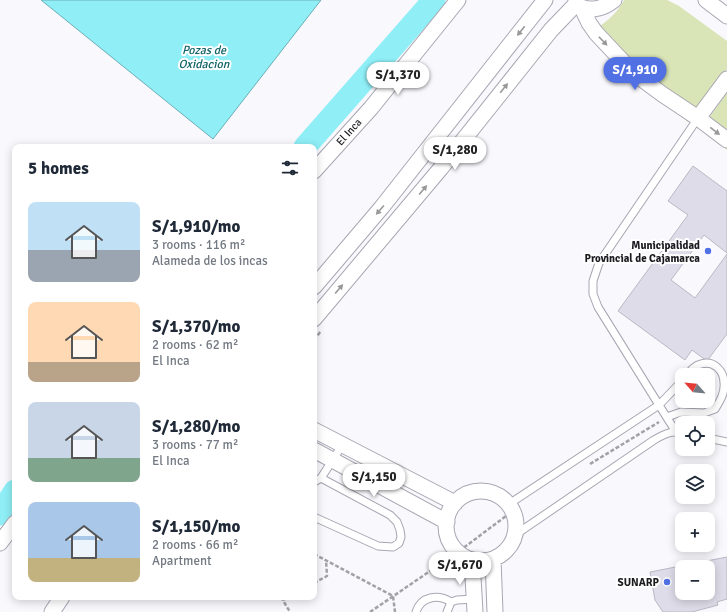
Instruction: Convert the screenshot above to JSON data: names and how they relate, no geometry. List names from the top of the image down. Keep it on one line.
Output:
{"streets":{"street":["El Inca"]},"water":["Pozas de Oxidacion"],"places":["Municipalidad Provincial de Cajamarca","SUNARP"],"north":"top left","page":{"price":["S/1,910","S/1,370","S/1,280","S/1,150","S/1,670"],"heading":"5 homes","list":[{"name":"S/1,910/mo","note":"3 rooms · 116 m² · Alameda de los incas"},{"name":"S/1,370/mo","note":"2 rooms · 62 m² · El Inca"},{"name":"S/1,280/mo","note":"3 rooms · 77 m² · El Inca"},{"name":"S/1,150/mo","note":"2 rooms · 66 m² · Apartment"}],"map_buttons":["+","−"]}}
